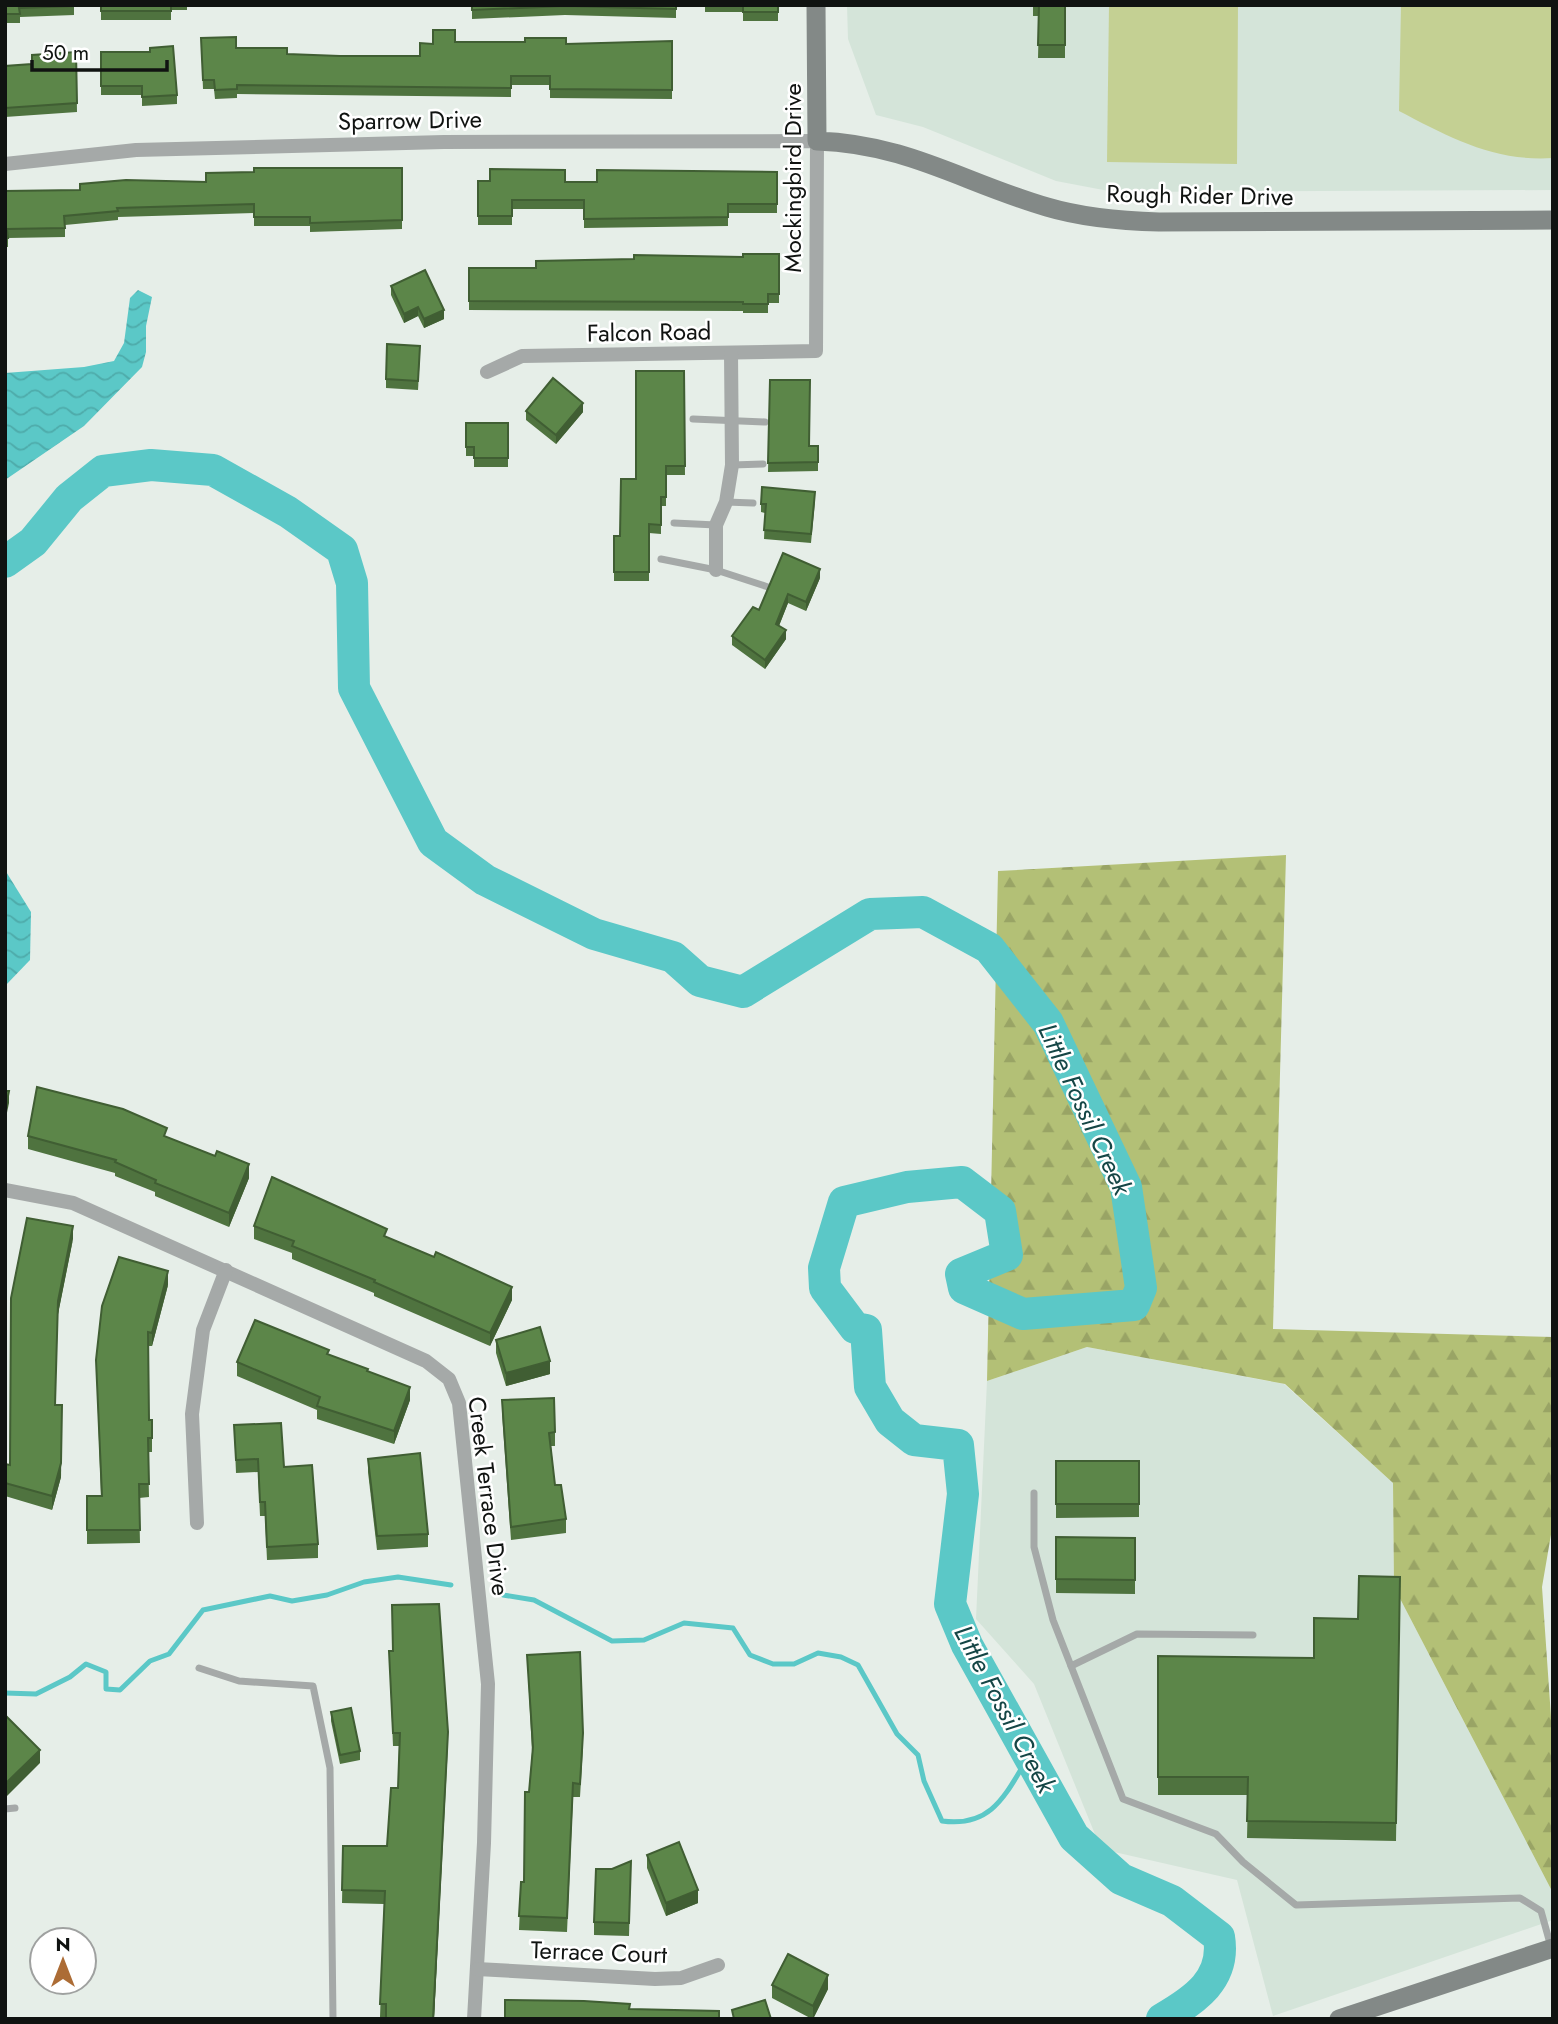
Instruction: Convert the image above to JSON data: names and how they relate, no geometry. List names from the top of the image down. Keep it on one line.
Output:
{"streets":{"street":["Sparrow Drive","Mockingbird Drive","Rough Rider Drive","Falcon Road","Creek Terrace Drive","Terrace Court"]},"crossings":[["Sparrow Drive","Mockingbird Drive"],["Sparrow Drive","Rough Rider Drive"],["Mockingbird Drive","Rough Rider Drive"],["Mockingbird Drive","Falcon Road"],["Creek Terrace Drive","Terrace Court"]],"water":["Little Fossil Creek"],"scale_bar":"50 m","north":"top"}
